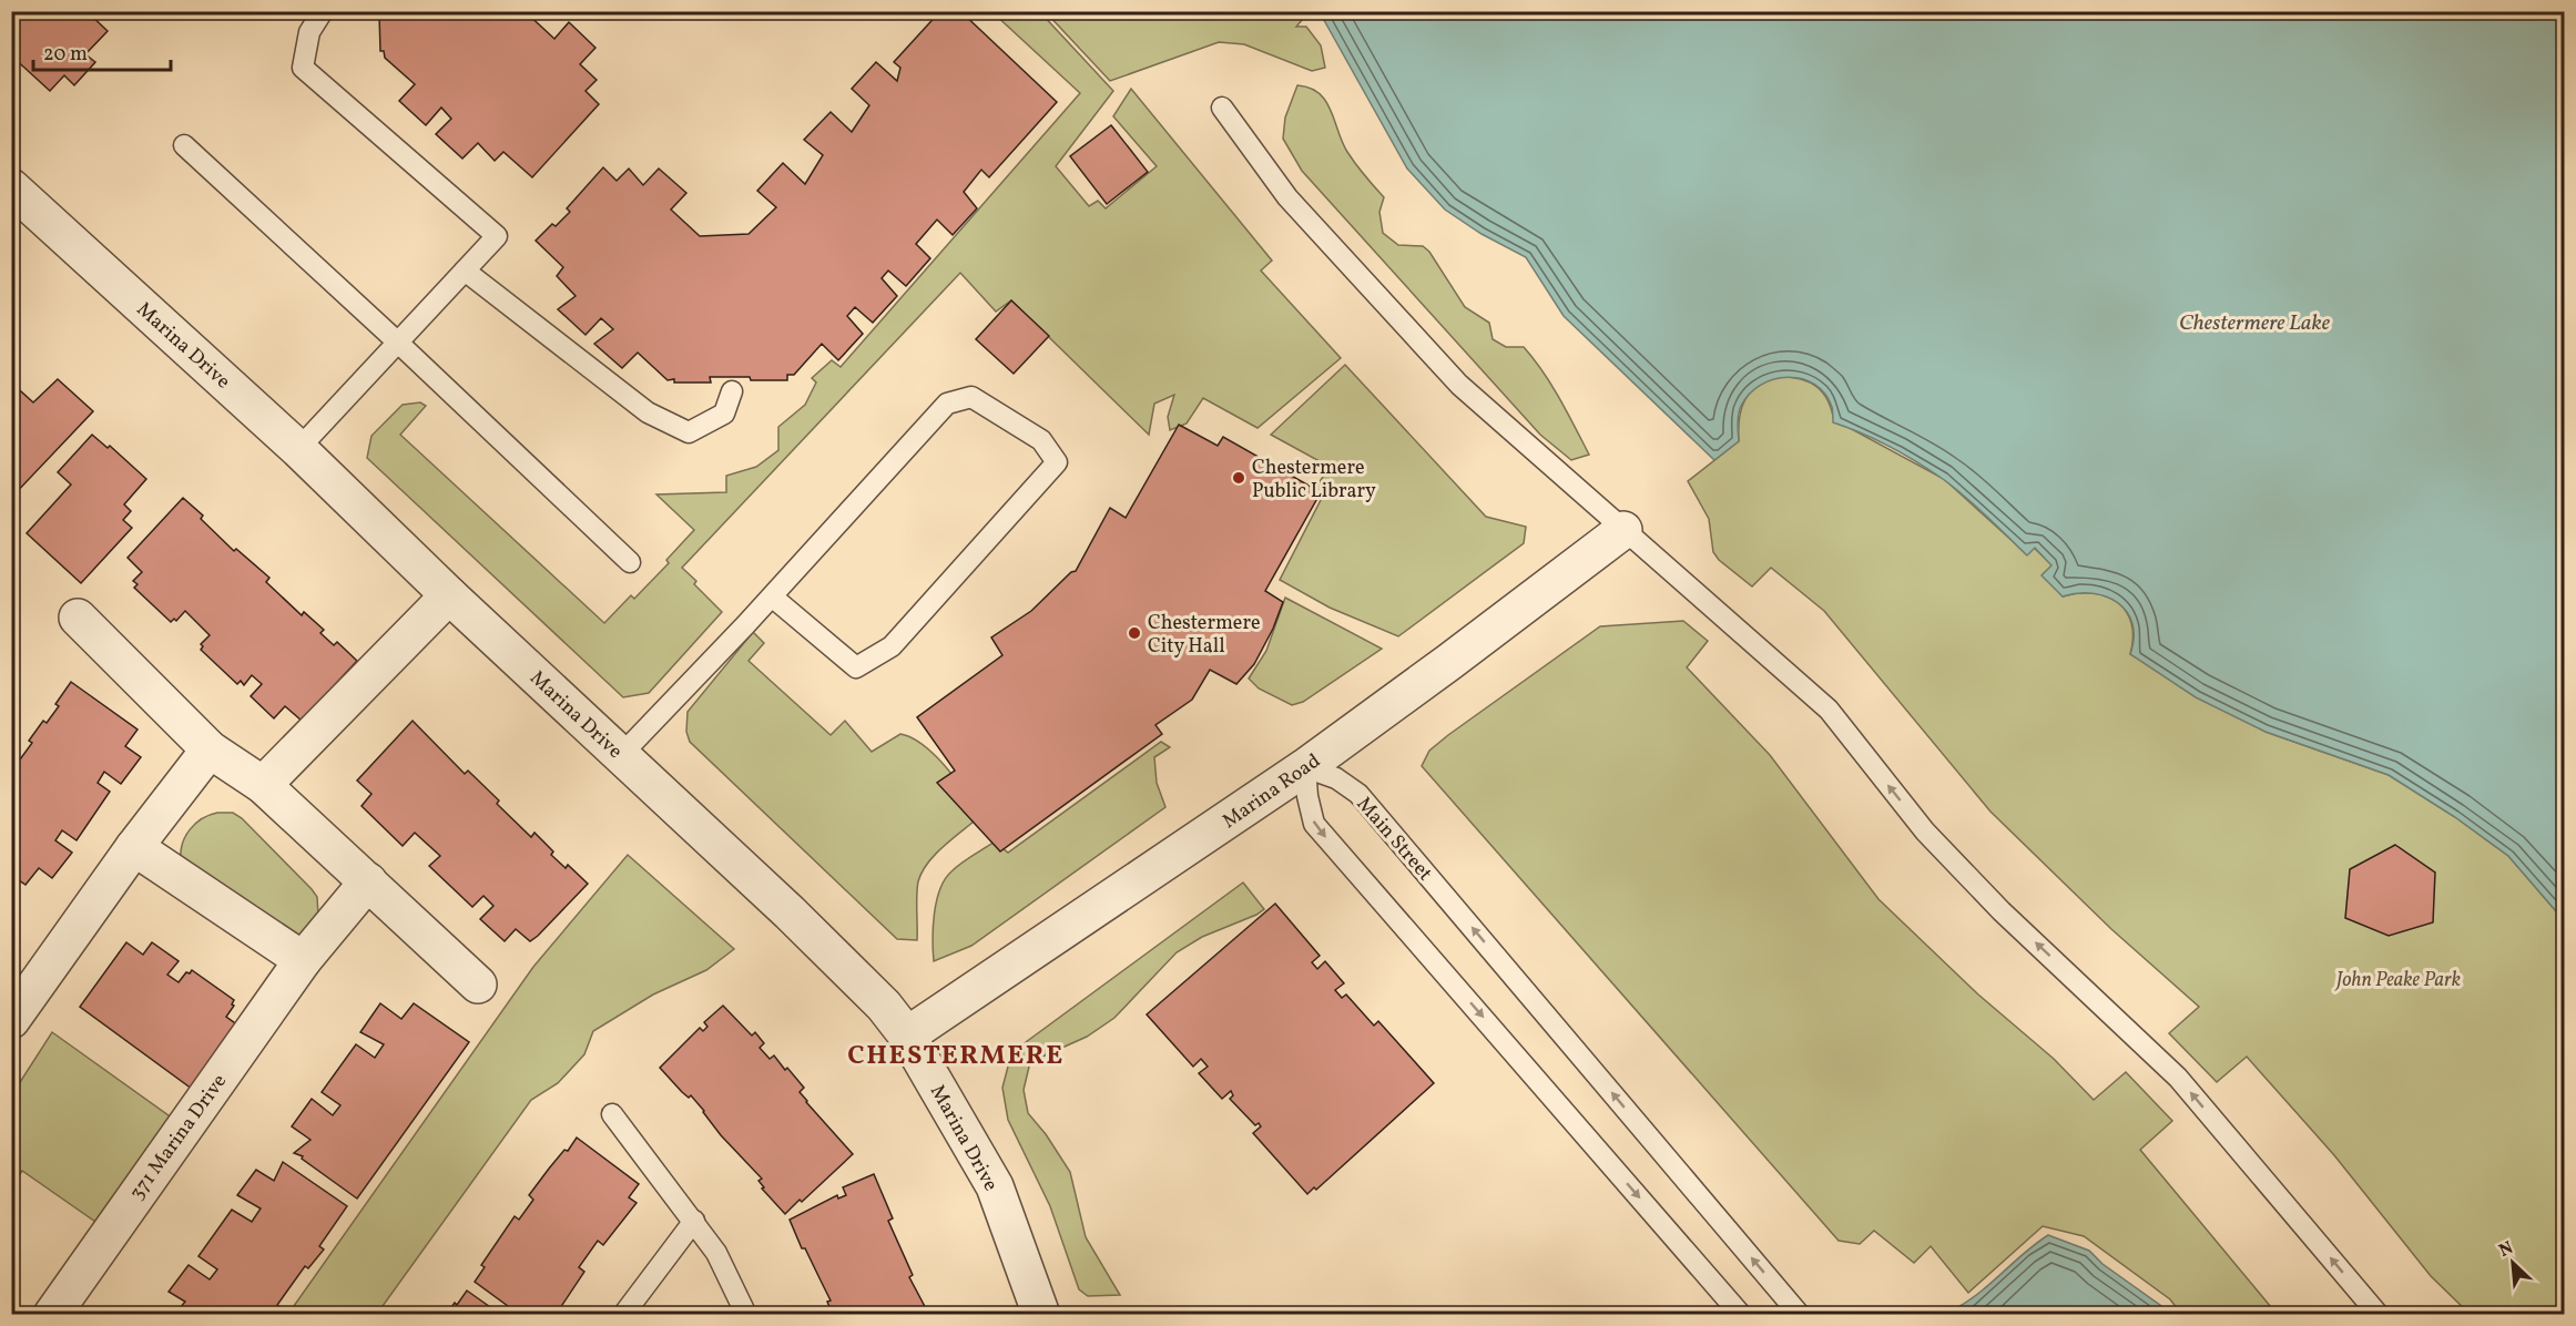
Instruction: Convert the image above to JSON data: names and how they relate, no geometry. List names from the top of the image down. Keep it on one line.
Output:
{"streets":{"street":["Marina Drive","Marina Road","371 Marina Drive"],"lane":["Main Street"]},"crossings":[["Marina Drive","Marina Road"],["Marina Road","Main Street"]],"districts":["CHESTERMERE"],"water":["Chestermere Lake"],"parks":["John Peake Park"],"places":["Chestermere Public Library","Chestermere City Hall"],"scale_bar":"20 m","north":"top left"}
